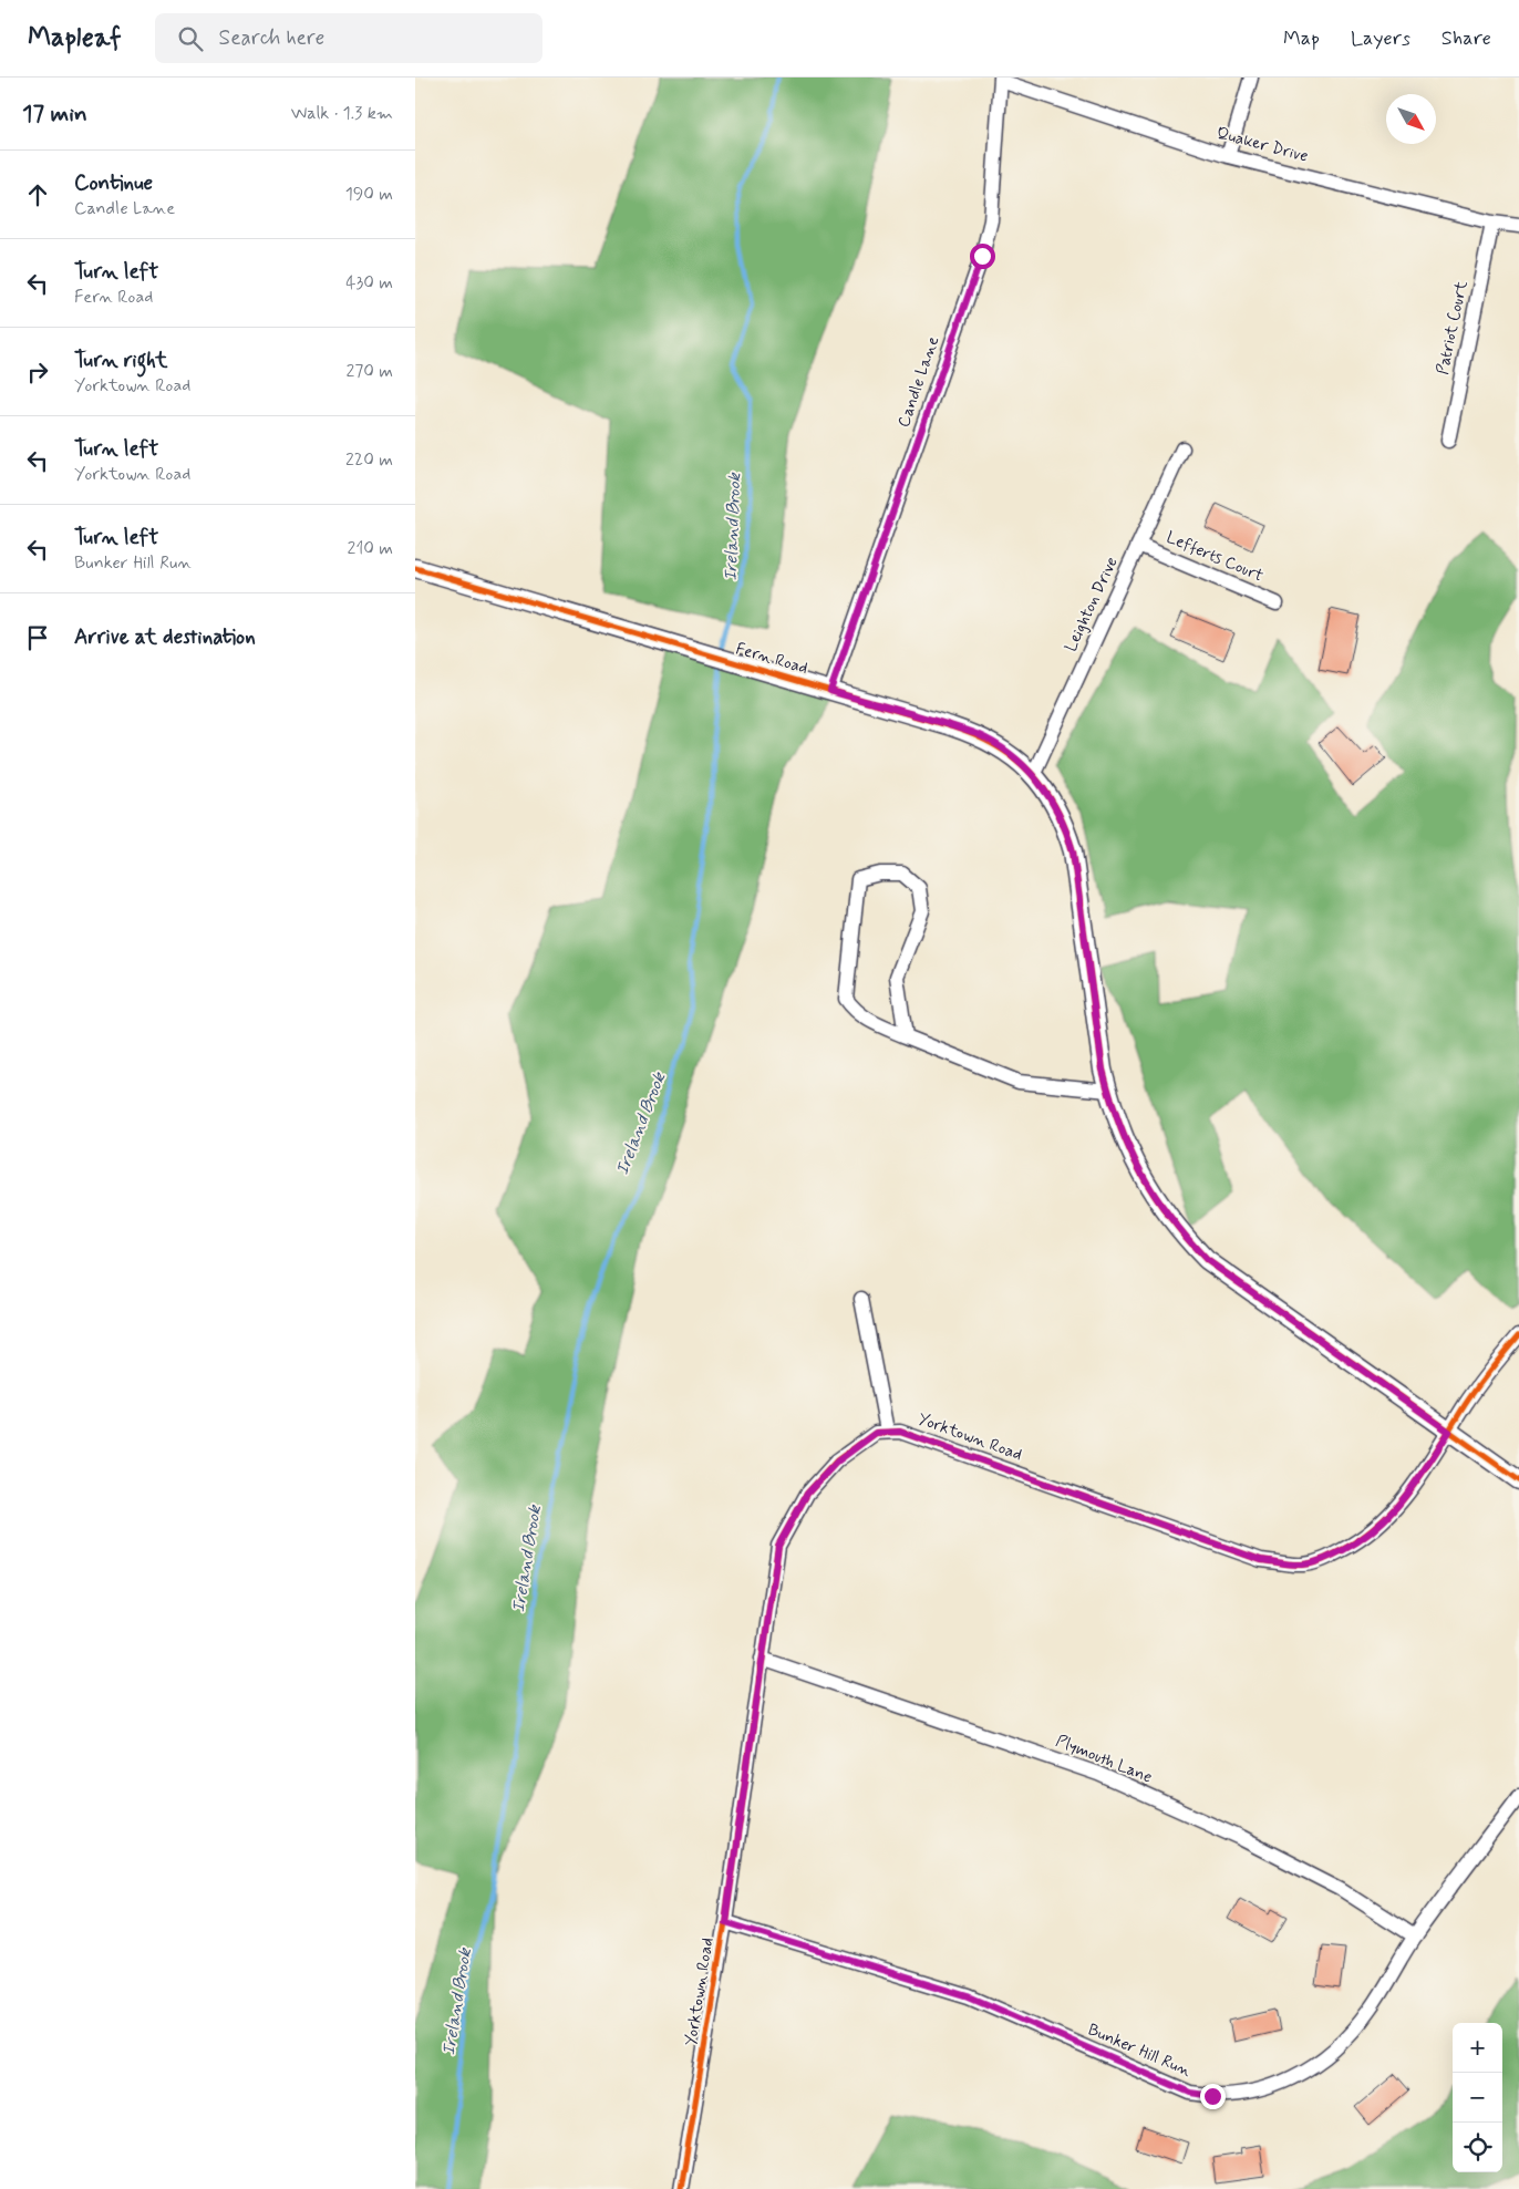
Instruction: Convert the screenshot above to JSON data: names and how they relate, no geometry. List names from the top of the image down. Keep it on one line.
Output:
{"streets":{"street":["Quaker Drive","Patriot Court","Candle Lane","Lefferts Court","Leighton Drive","Fern Road","Yorktown Road","Plymouth Lane","Bunker Hill Run"]},"crossings":[["Quaker Drive","Patriot Court"],["Quaker Drive","Candle Lane"],["Candle Lane","Fern Road"],["Lefferts Court","Leighton Drive"],["Leighton Drive","Fern Road"],["Fern Road","Yorktown Road"],["Yorktown Road","Plymouth Lane"],["Yorktown Road","Bunker Hill Run"],["Plymouth Lane","Bunker Hill Run"]],"water":["Ireland Brook"],"north":"bottom right","page":{"header":"Mapleaf","search":"Search here","nav":["Map","Layers","Share"],"heading":["17 min","Walk · 1.3 km"],"list":[["Continue","Candle Lane","190 m"],["Turn left","Fern Road","430 m"],["Turn right","Yorktown Road","270 m"],["Turn left","Yorktown Road","220 m"],["Turn left","Bunker Hill Run","210 m"],"Arrive at destination"],"map_buttons":["+","−"]}}
